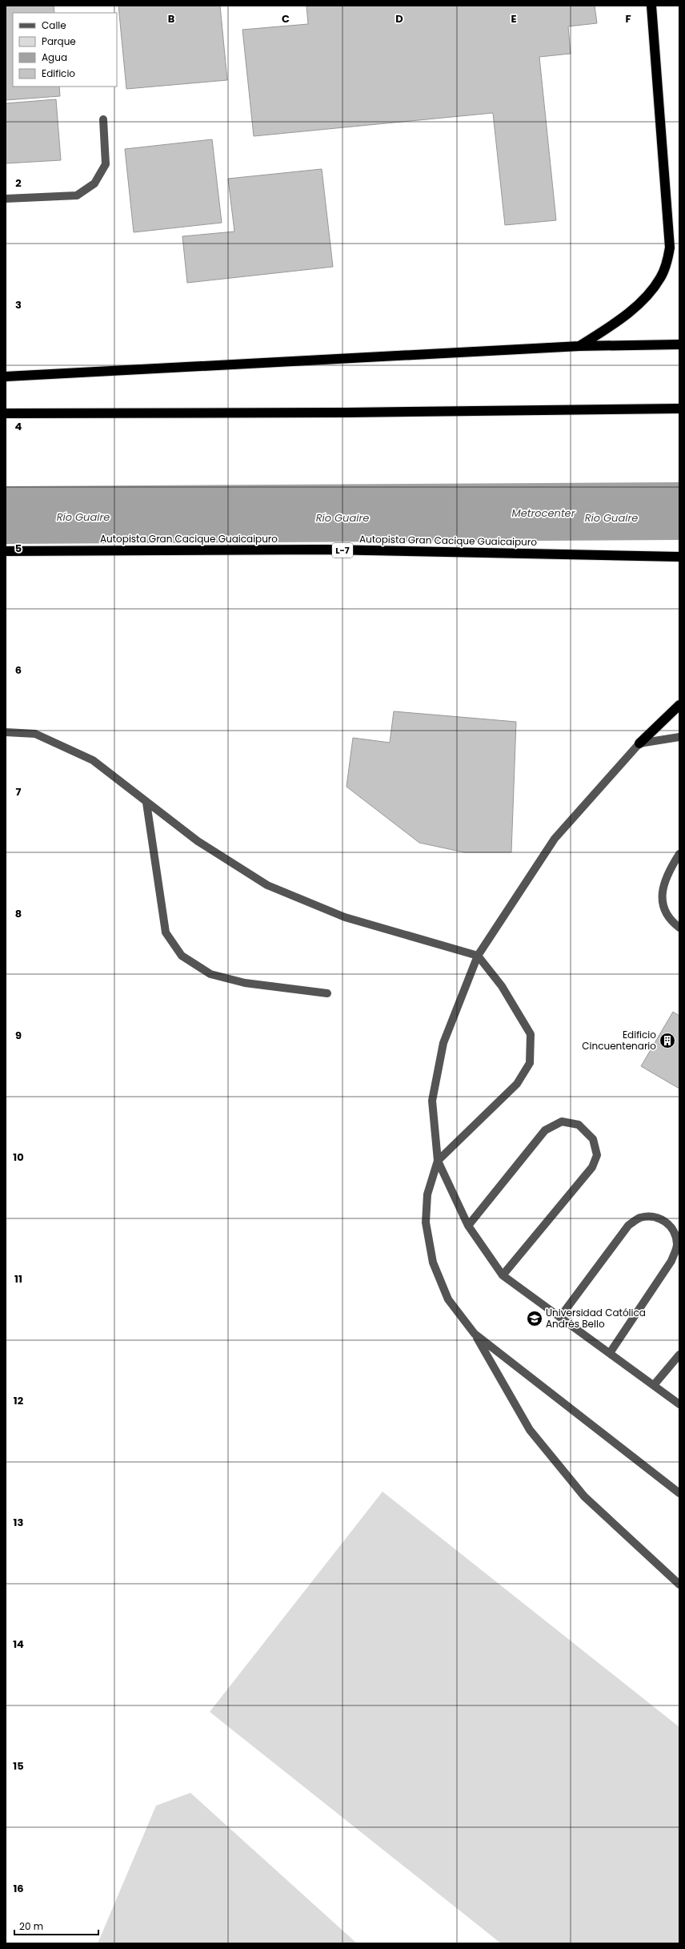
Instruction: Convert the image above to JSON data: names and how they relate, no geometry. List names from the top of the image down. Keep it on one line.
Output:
{"streets":{"highway":["Autopista Gran Cacique Guaicaipuro","L-7"]},"water":["Metrocenter","Río Guaire"],"places":{"building":["Edificio Cincuentenario"],"school or university":["Universidad Católica Andrés Bello"]},"legend":["Calle","Parque","Agua","Edificio"],"scale_bar":"20 m","grid":{"columns":["B","C","D","E","F"],"rows":["2","3","4","5","6","7","8","9","10","11","12","13","14","15","16"]}}
